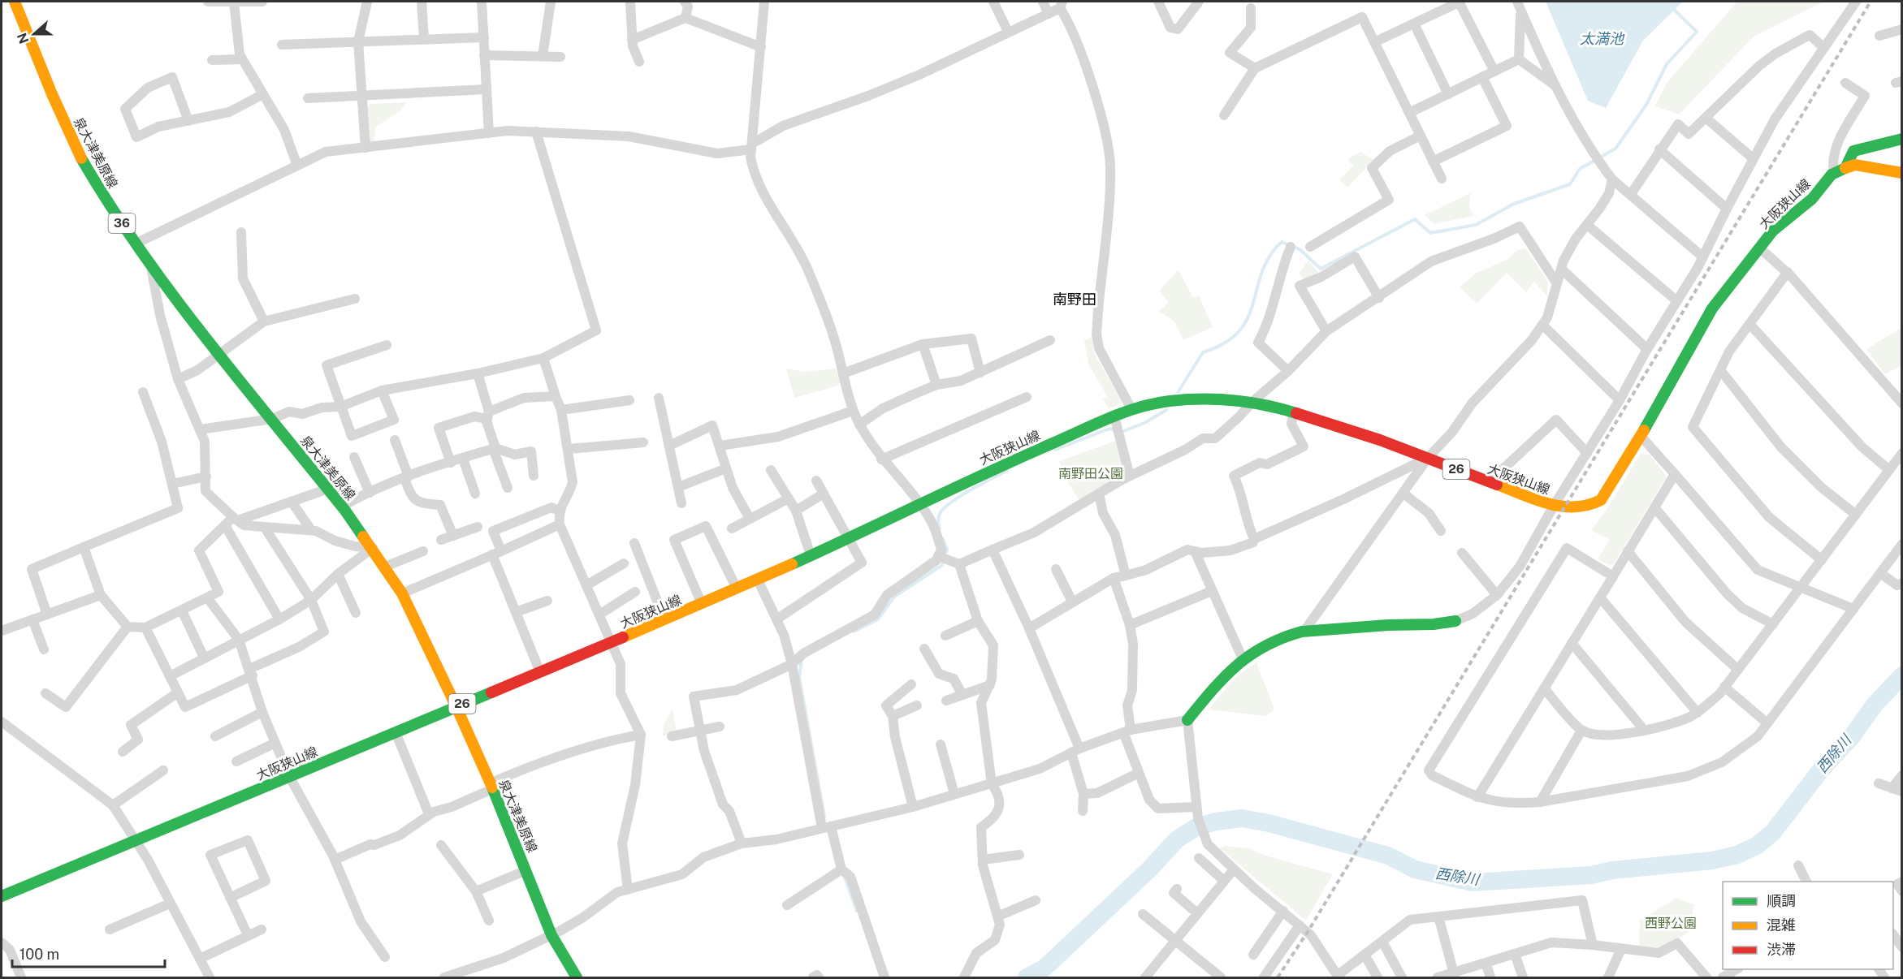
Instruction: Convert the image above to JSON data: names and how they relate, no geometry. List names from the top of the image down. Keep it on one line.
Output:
{"streets":{"main road":["泉大津美原線","大阪狭山線","36","26"]},"crossings":[["泉大津美原線","大阪狭山線"]],"districts":["南野田"],"water":["太満池","西除川"],"parks":["南野田公園","西野公園"],"legend":["順調","混雑","渋滞"],"scale_bar":"100 m","north":"left"}
